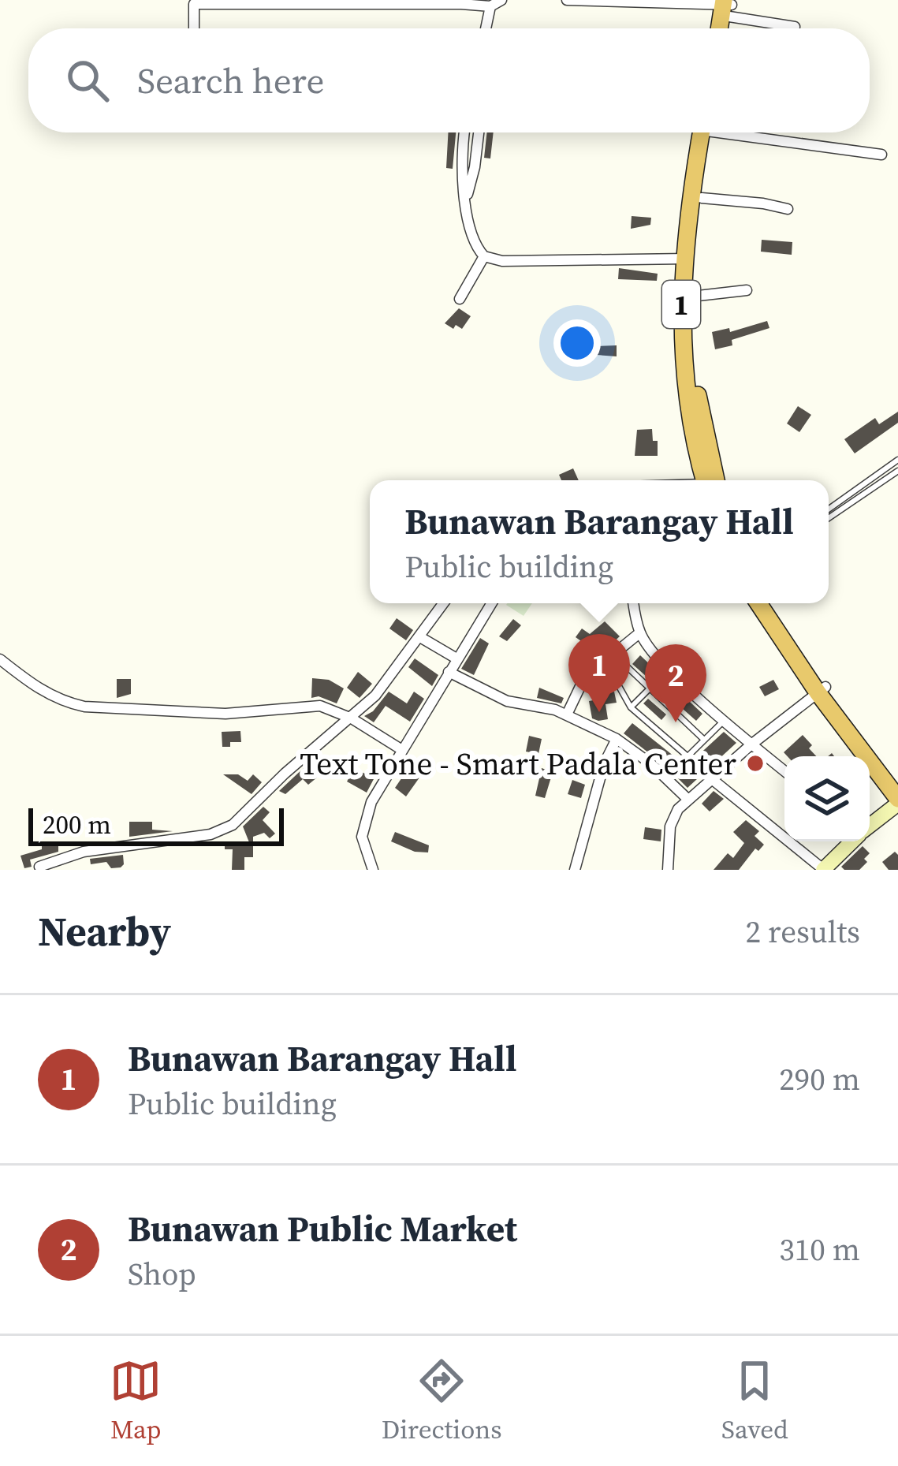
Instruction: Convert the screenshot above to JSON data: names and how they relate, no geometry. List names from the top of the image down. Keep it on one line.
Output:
{"streets":{"highway":["1"]},"places":["Text Tone - Smart Padala Center"],"scale_bar":"200 m","page":{"search":"Search here","popup":["Bunawan Barangay Hall","Public building"],"pins":["1","2"],"scale":"200 m","heading":["Nearby","2 results"],"list":[{"mark":"1","name":"Bunawan Barangay Hall","note":"Public building","value":"290 m"},{"mark":"2","name":"Bunawan Public Market","note":"Shop","value":"310 m"}],"nav":["Map","Directions","Saved"]}}
